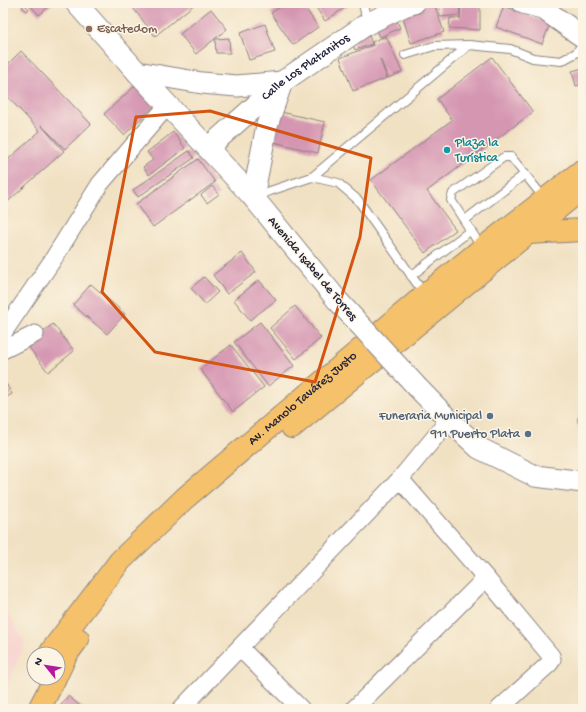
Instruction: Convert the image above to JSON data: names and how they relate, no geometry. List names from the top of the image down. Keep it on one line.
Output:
{"streets":{"main road":["Av. Manolo Tavárez Justo"],"street":["Calle Los Platanitos","Avenida Isabel de Torres"]},"crossings":[["Calle Los Platanitos","Avenida Isabel de Torres"]],"places":["Escatedom","Plaza la Turística","Funeraria Municipal","911 Puerto Plata"],"north":"top left"}
